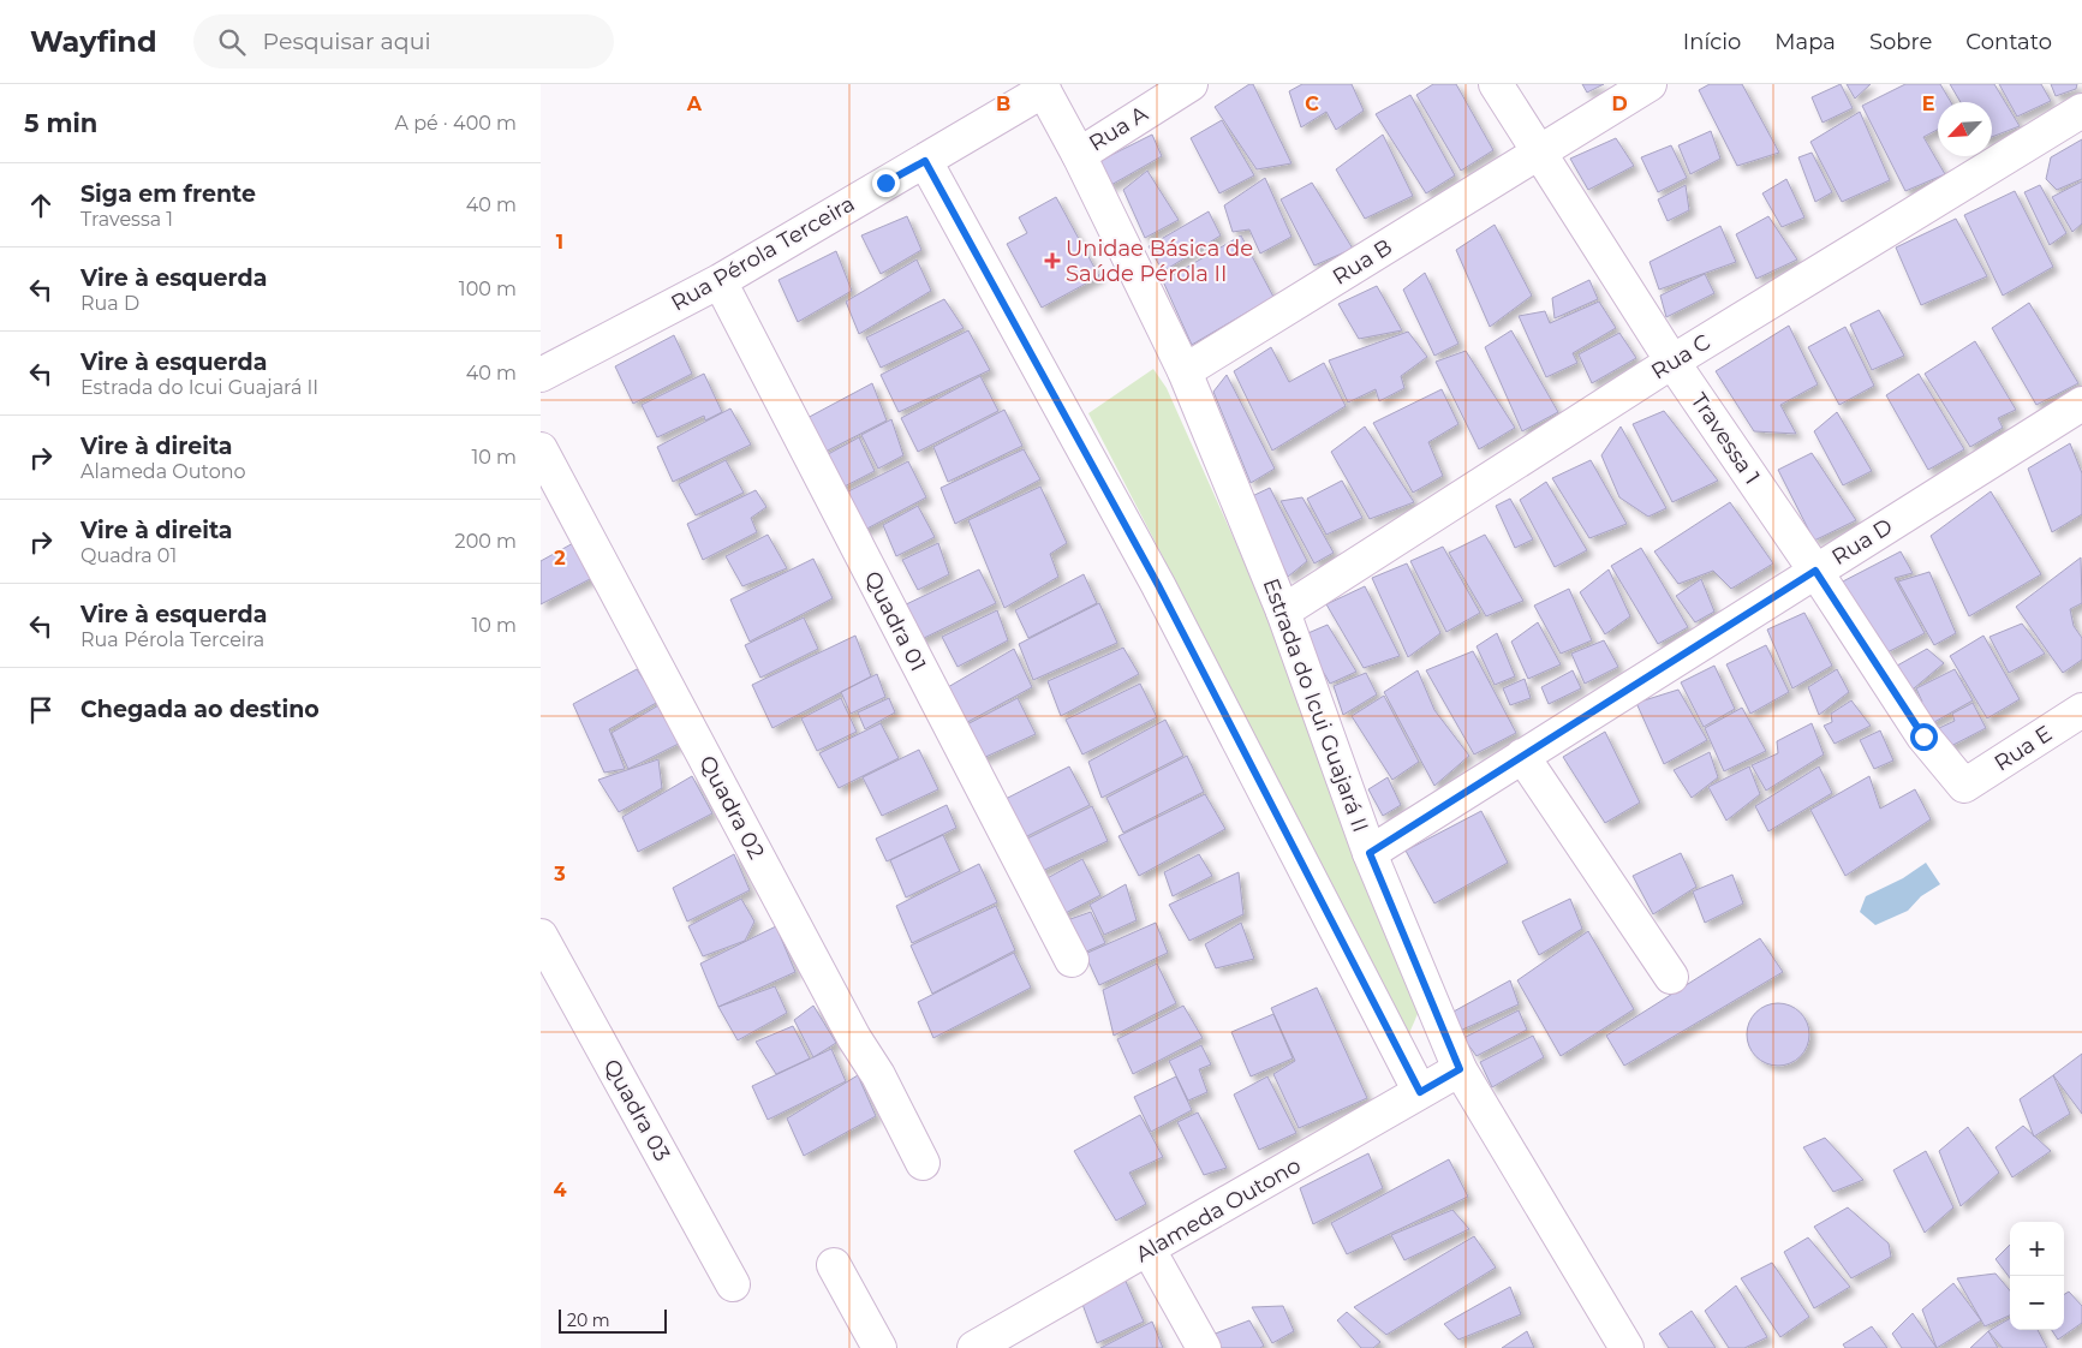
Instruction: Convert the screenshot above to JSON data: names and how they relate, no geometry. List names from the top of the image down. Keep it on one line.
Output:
{"streets":{"street":["Rua A","Rua Pérola Terceira","Rua B","Rua C","Travessa 1","Rua D","Quadra 01","Estrada do Icui Guajará II","Rua E","Quadra 02","Quadra 03","Alameda Outono"]},"crossings":[["Rua A","Estrada do Icui Guajará II"],["Rua Pérola Terceira","Quadra 01"],["Rua Pérola Terceira","Estrada do Icui Guajará II"],["Rua B","Travessa 1"],["Rua B","Estrada do Icui Guajará II"],["Rua C","Travessa 1"],["Rua C","Estrada do Icui Guajará II"],["Travessa 1","Rua D"],["Travessa 1","Rua E"],["Rua D","Estrada do Icui Guajará II"],["Estrada do Icui Guajará II","Alameda Outono"]],"places":{"health":["Unidae Básica de Saúde Pérola II"]},"scale_bar":"20 m","north":"bottom left","page":{"header":"Wayfind","search":"Pesquisar aqui","nav":["Início","Mapa","Sobre","Contato"],"heading":["5 min","A pé · 400 m"],"list":[["Siga em frente","Travessa 1","40 m"],["Vire à esquerda","Rua D","100 m"],["Vire à esquerda","Estrada do Icui Guajará II","40 m"],["Vire à direita","Alameda Outono","10 m"],["Vire à direita","Quadra 01","200 m"],["Vire à esquerda","Rua Pérola Terceira","10 m"],"Chegada ao destino"],"map_buttons":["+","−"],"scale":"20 m"},"grid":{"columns":["A","B","C","D","E"],"rows":["1","2","3","4"]}}
